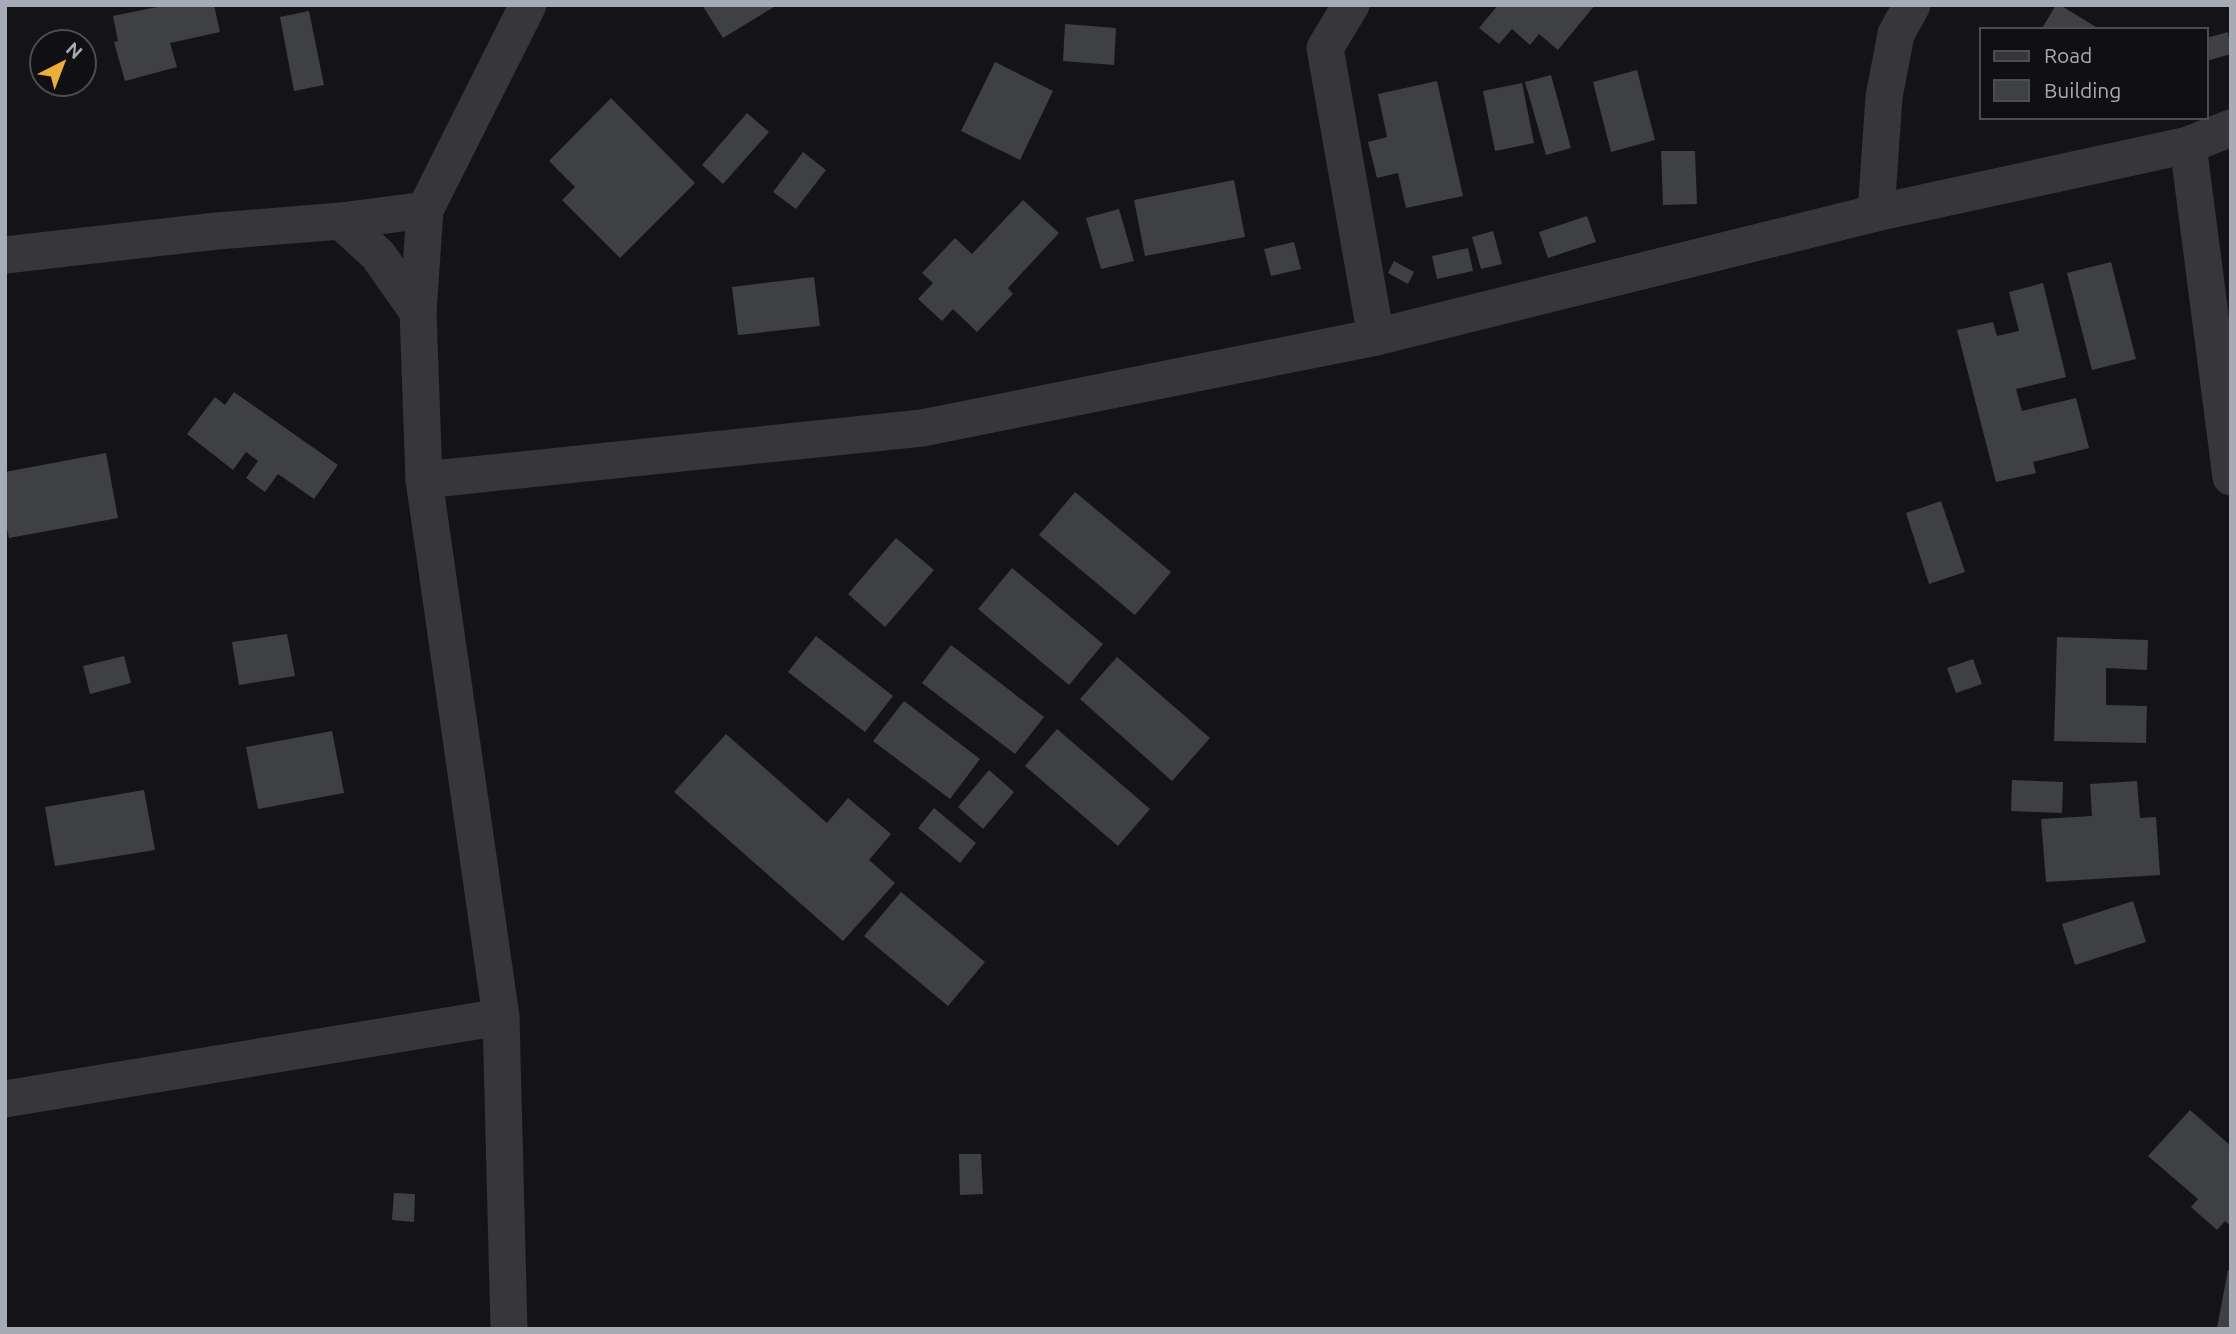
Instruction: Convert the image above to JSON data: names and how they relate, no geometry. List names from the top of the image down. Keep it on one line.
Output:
{"legend":["Road","Building"],"north":"top right"}
